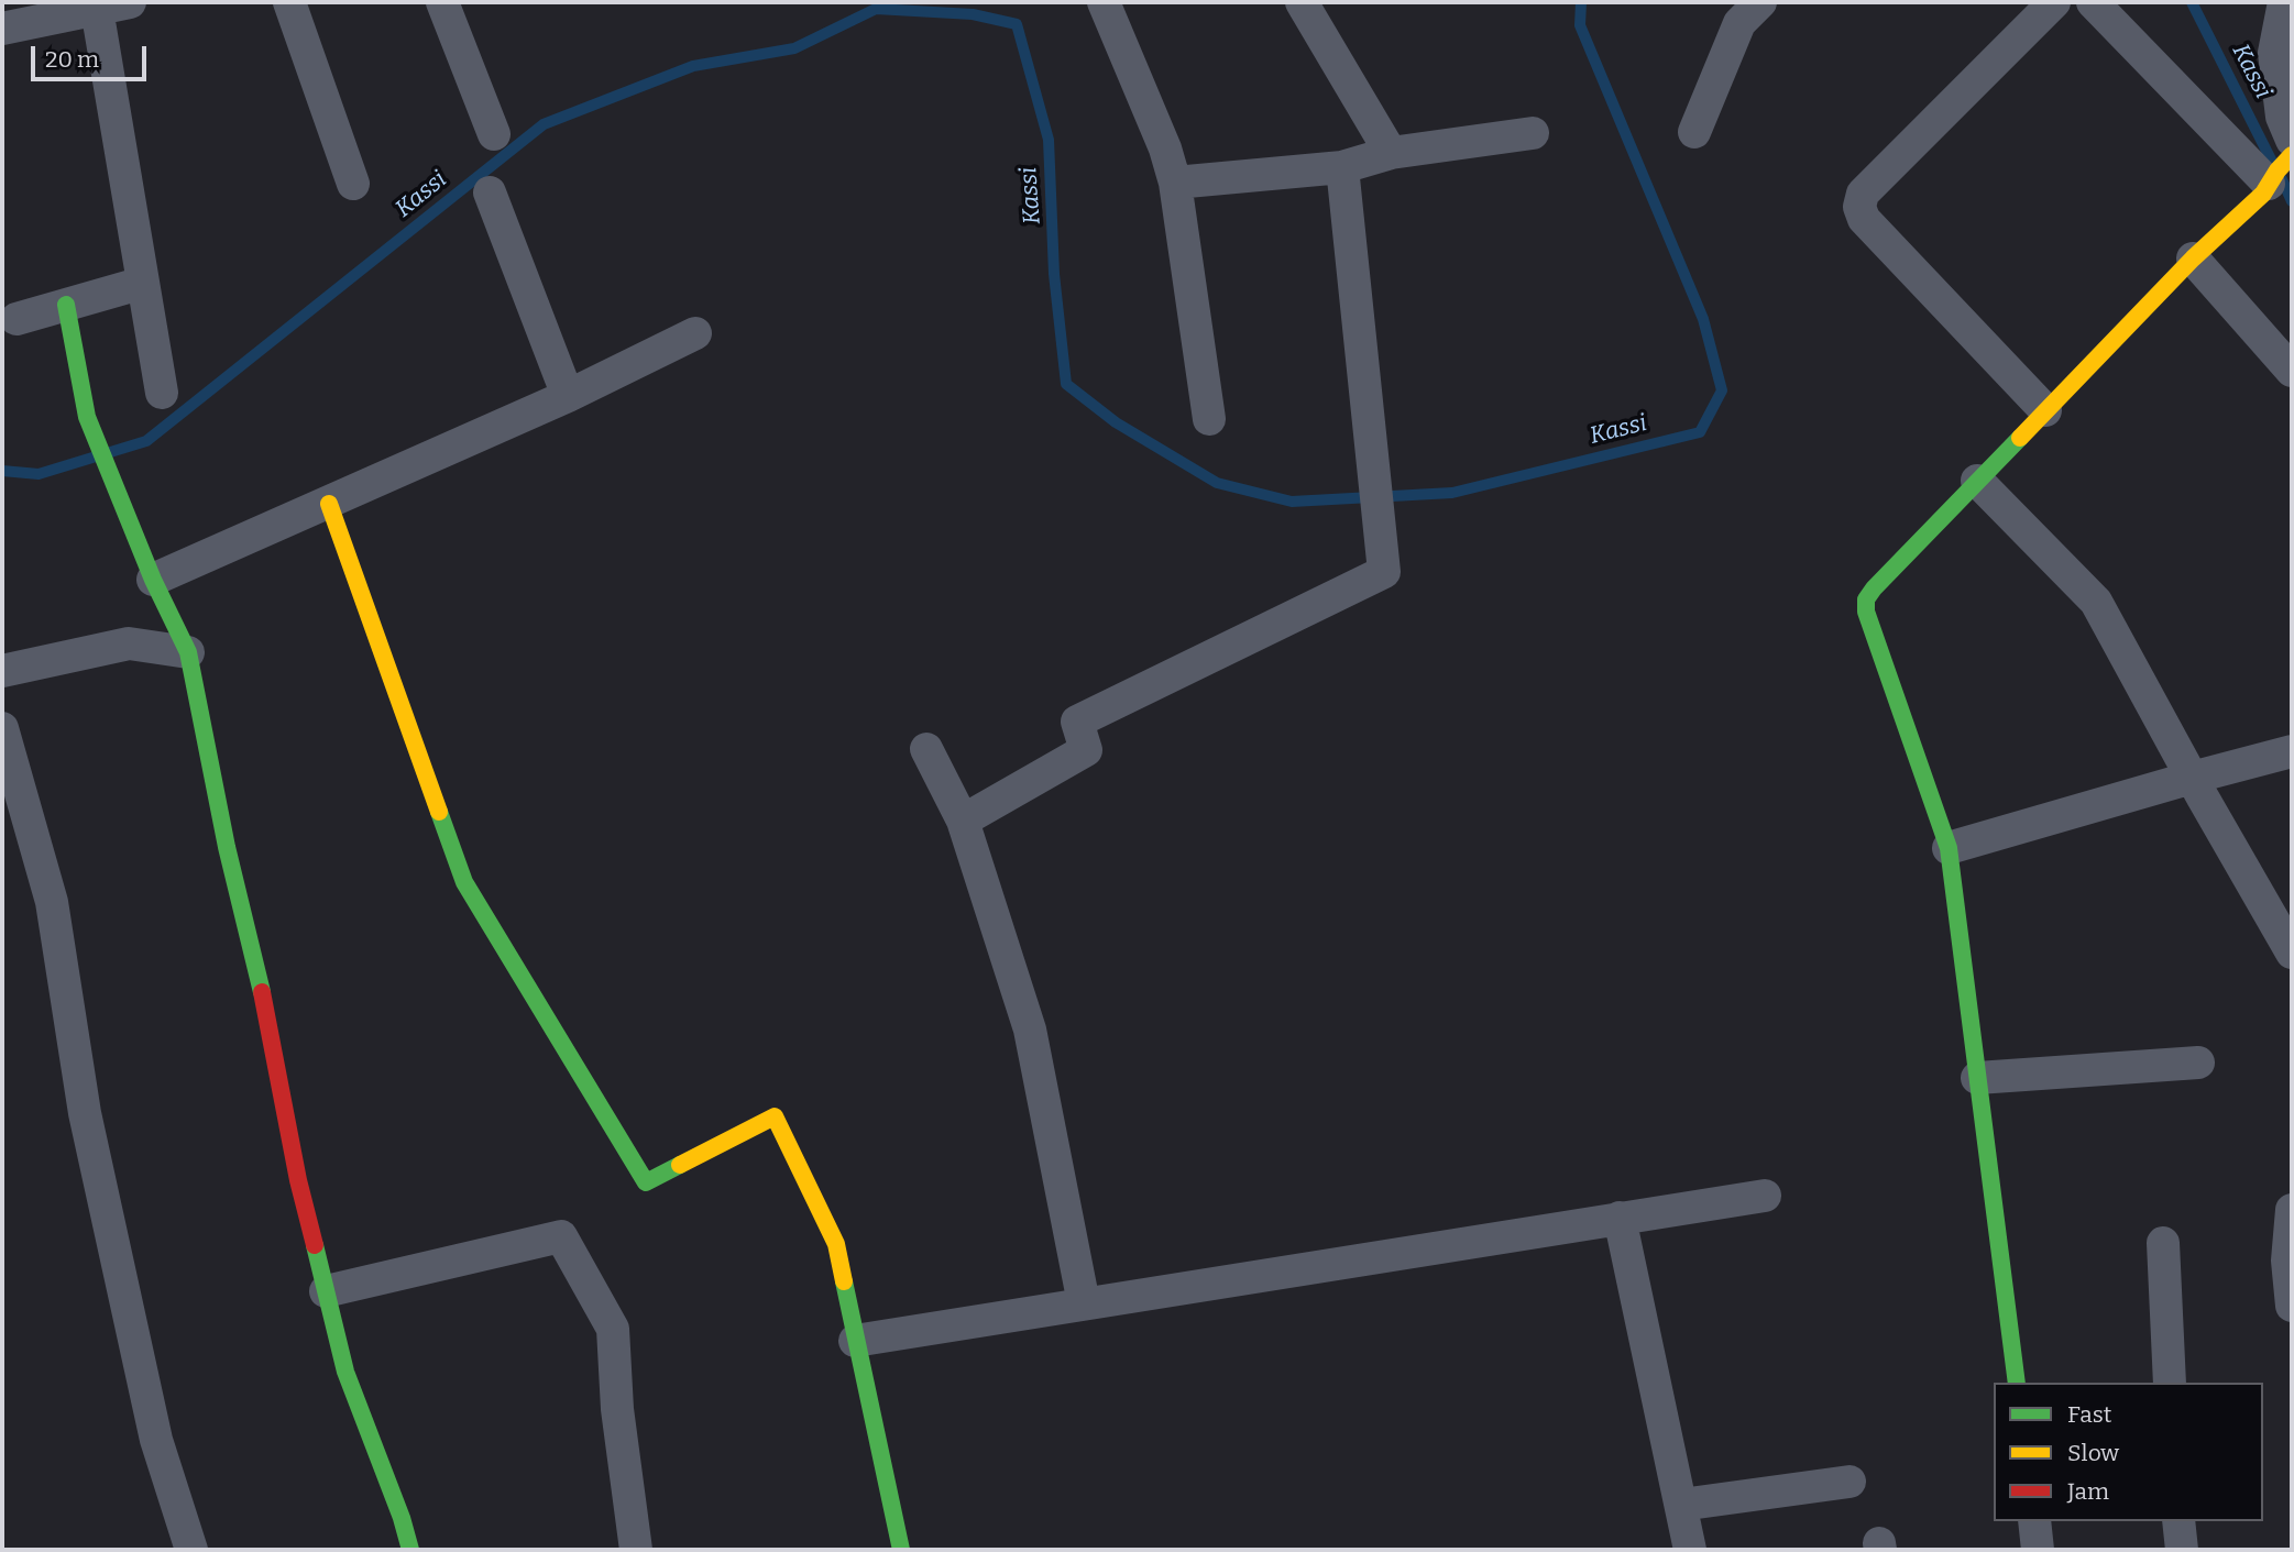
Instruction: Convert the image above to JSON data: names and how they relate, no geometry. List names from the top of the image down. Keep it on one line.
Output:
{"water":["Kassi"],"legend":["Fast","Slow","Jam"],"scale_bar":"20 m"}
